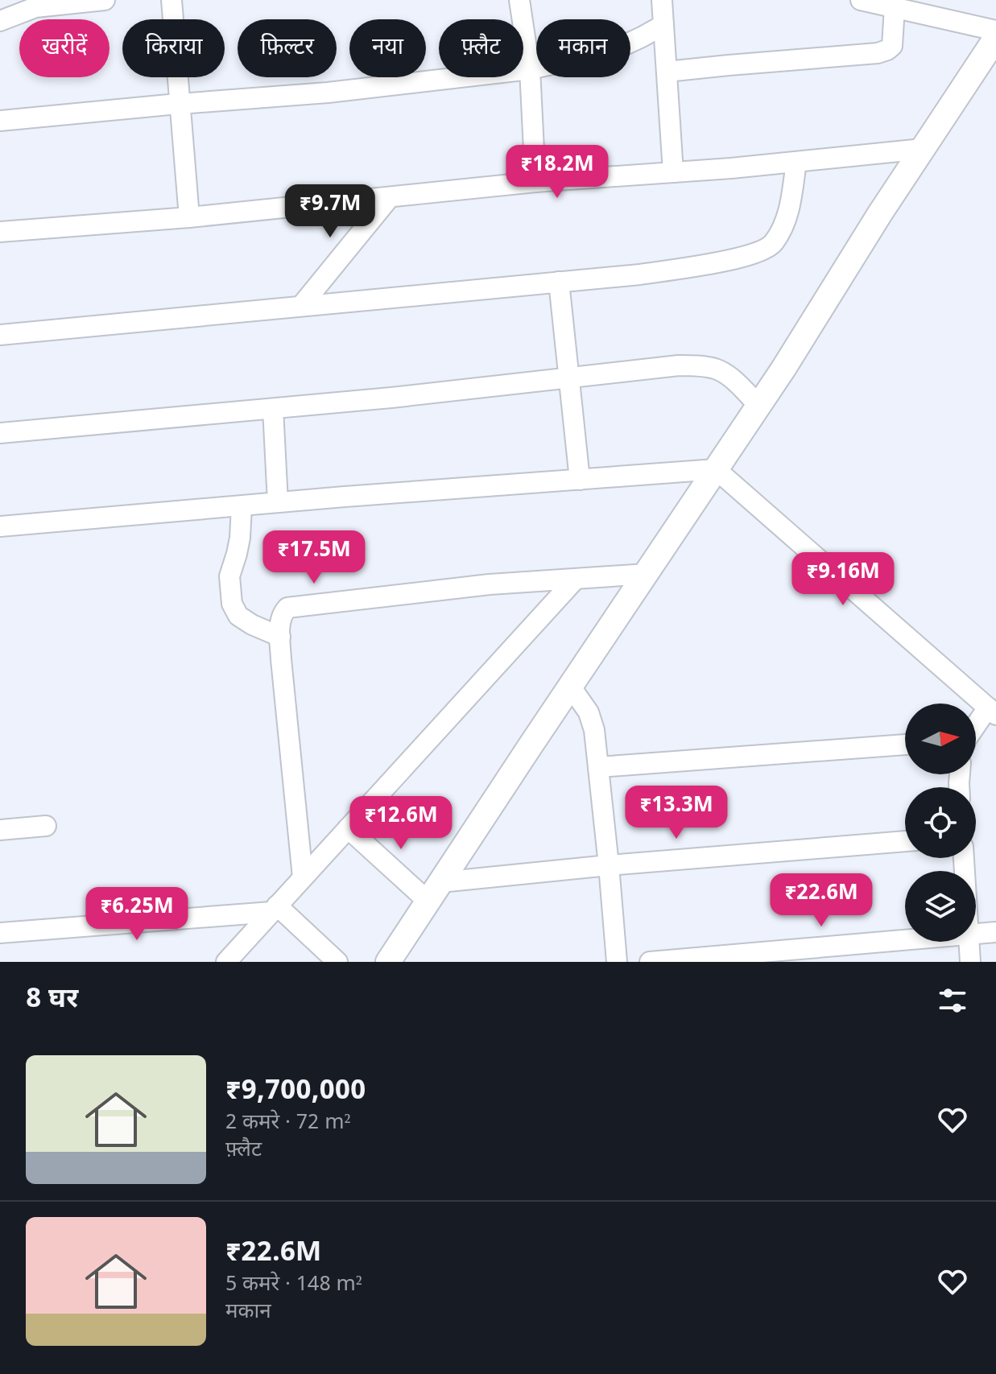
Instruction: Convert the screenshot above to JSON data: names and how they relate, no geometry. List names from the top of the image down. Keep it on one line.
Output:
{"north":"right","page":{"chip":["खरीदें","किराया","फ़िल्टर","नया","फ़्लैट","मकान"],"price":["₹18.2M","₹9.7M","₹17.5M","₹9.16M","₹13.3M","₹12.6M","₹22.6M","₹6.25M"],"heading":"8 घर","list":[{"name":"₹9,700,000","note":"2 कमरे · 72 m² · फ़्लैट"},{"name":"₹22.6M","note":"5 कमरे · 148 m² · मकान"}]}}
